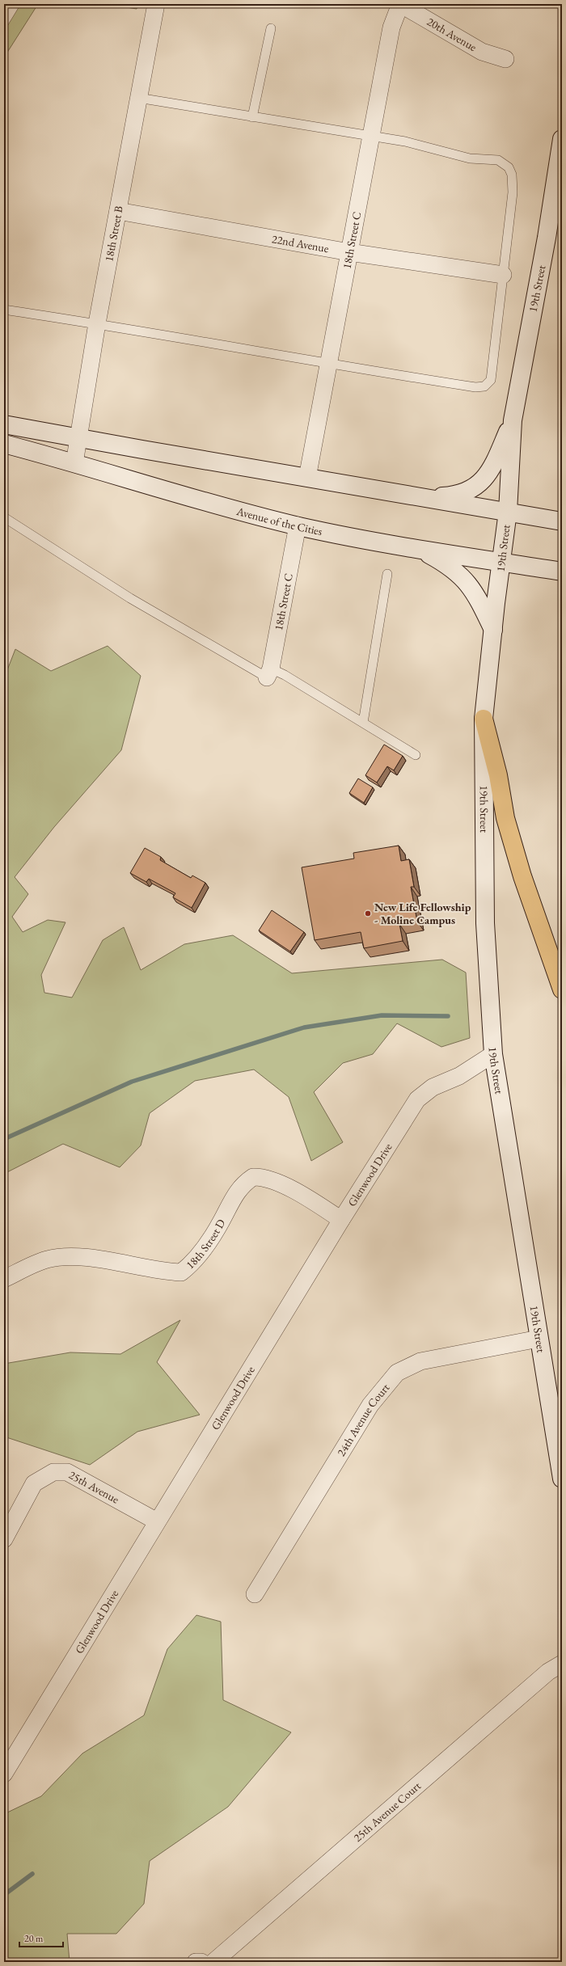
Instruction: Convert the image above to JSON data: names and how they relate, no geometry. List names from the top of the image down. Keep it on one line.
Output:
{"streets":{"main road":["19th Street","Avenue of the Cities"],"street":["20th Avenue","18th Street B","18th Street C","22nd Avenue","Glenwood Drive","18th Street D","24th Avenue Court","25th Avenue","25th Avenue Court"]},"crossings":[["20th Avenue","18th Street C"],["18th Street B","22nd Avenue"],["18th Street B","Avenue of the Cities"],["18th Street C","22nd Avenue"],["18th Street C","Avenue of the Cities"],["19th Street","Avenue of the Cities"],["19th Street","Glenwood Drive"],["19th Street","24th Avenue Court"],["Glenwood Drive","18th Street D"],["Glenwood Drive","25th Avenue"]],"places":["New Life Fellowship - Moline Campus"],"scale_bar":"20 m"}
